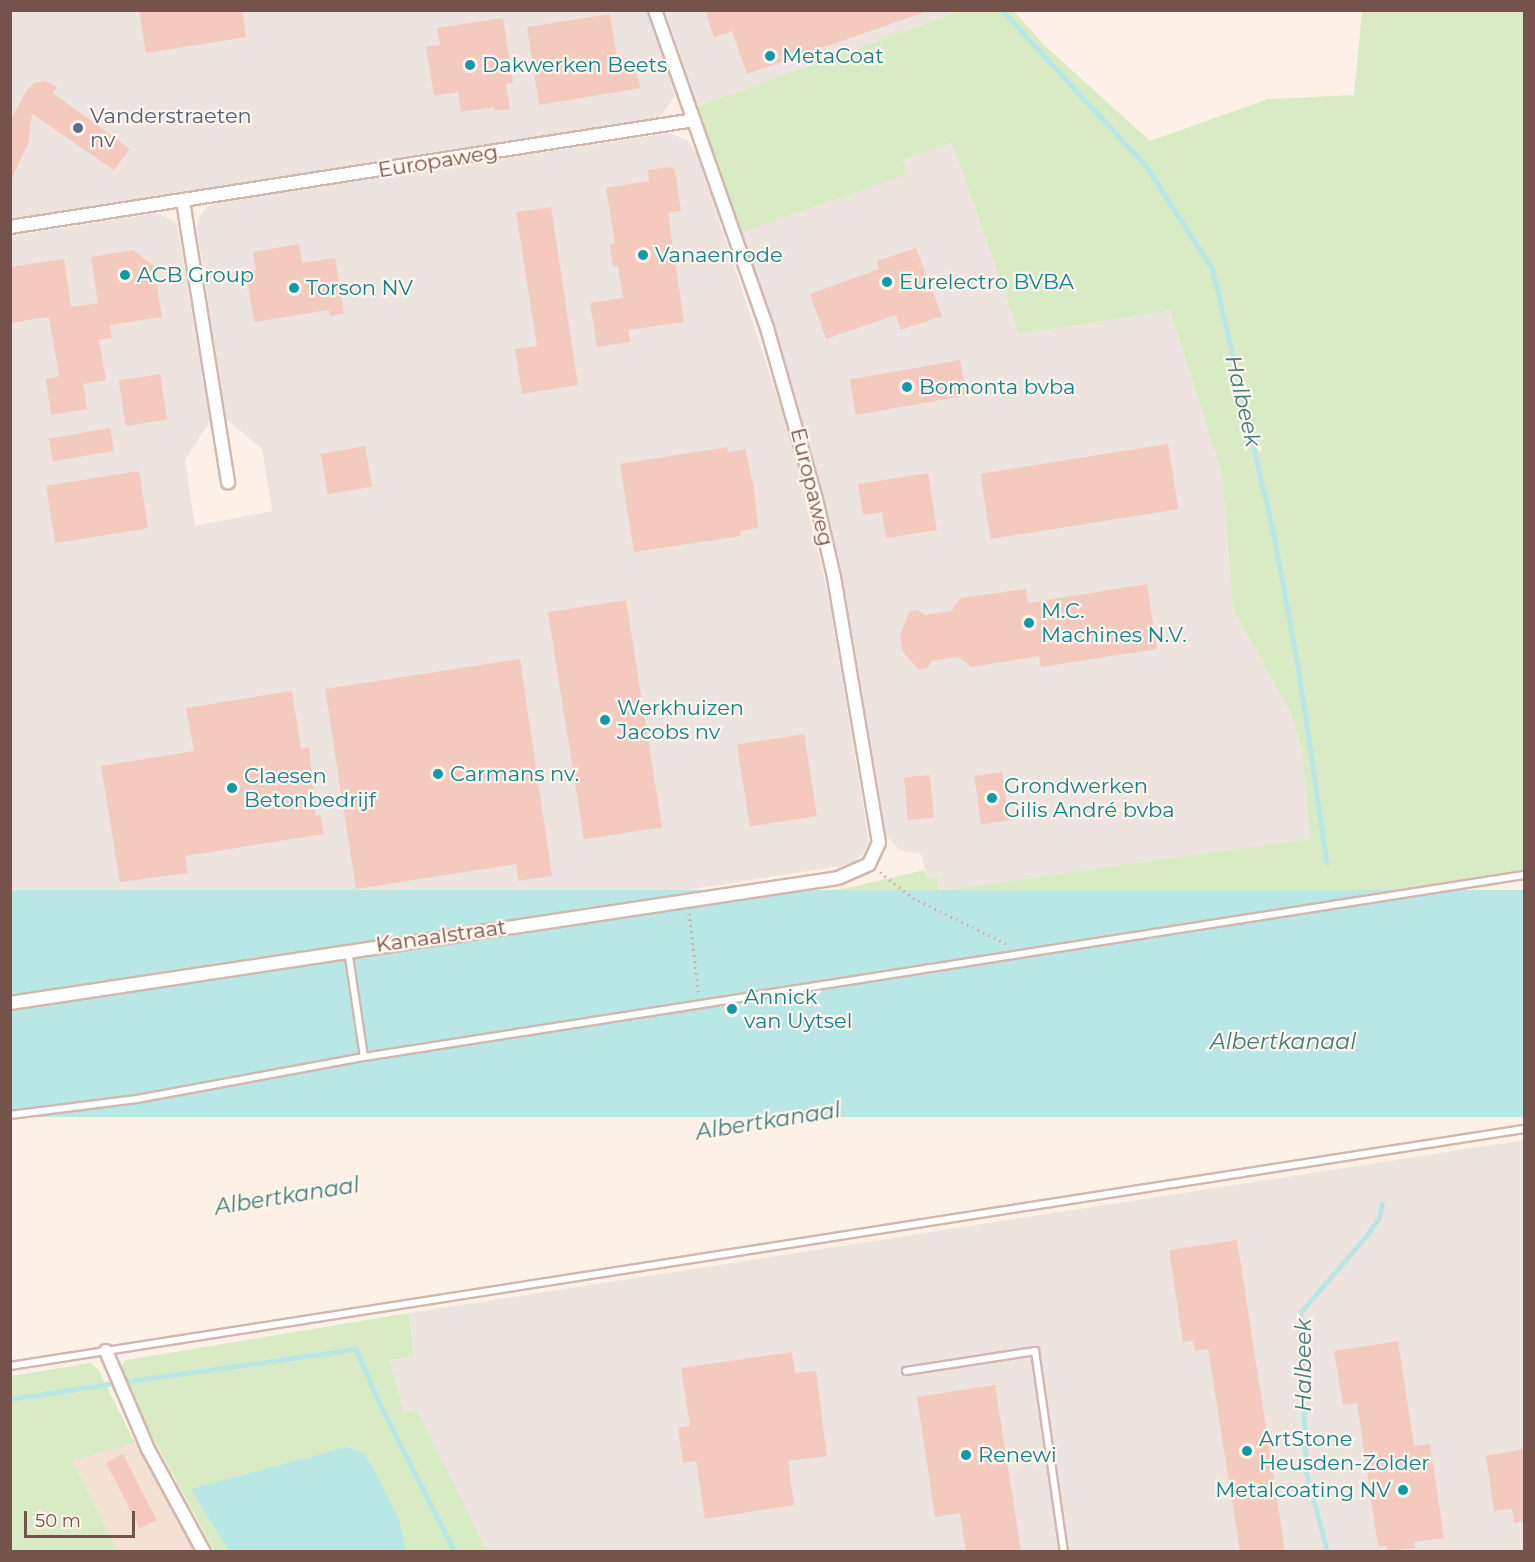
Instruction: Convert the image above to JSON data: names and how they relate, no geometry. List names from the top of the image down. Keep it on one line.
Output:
{"streets":{"street":["Europaweg","Kanaalstraat"]},"crossings":[["Europaweg","Kanaalstraat"]],"water":["Halbeek","Albertkanaal"],"places":["MetaCoat","Dakwerken Beets","Vanderstraeten nv","Vanaenrode","ACB Group","Eurelectro BVBA","Torson NV","Bomonta bvba","M.C. Machines N.V.","Werkhuizen Jacobs nv","Carmans nv.","Claesen Betonbedrijf","Grondwerken Gilis André bvba","Annick van Uytsel","ArtStone Heusden-Zolder","Renewi","Metalcoating NV"],"scale_bar":"50 m"}
